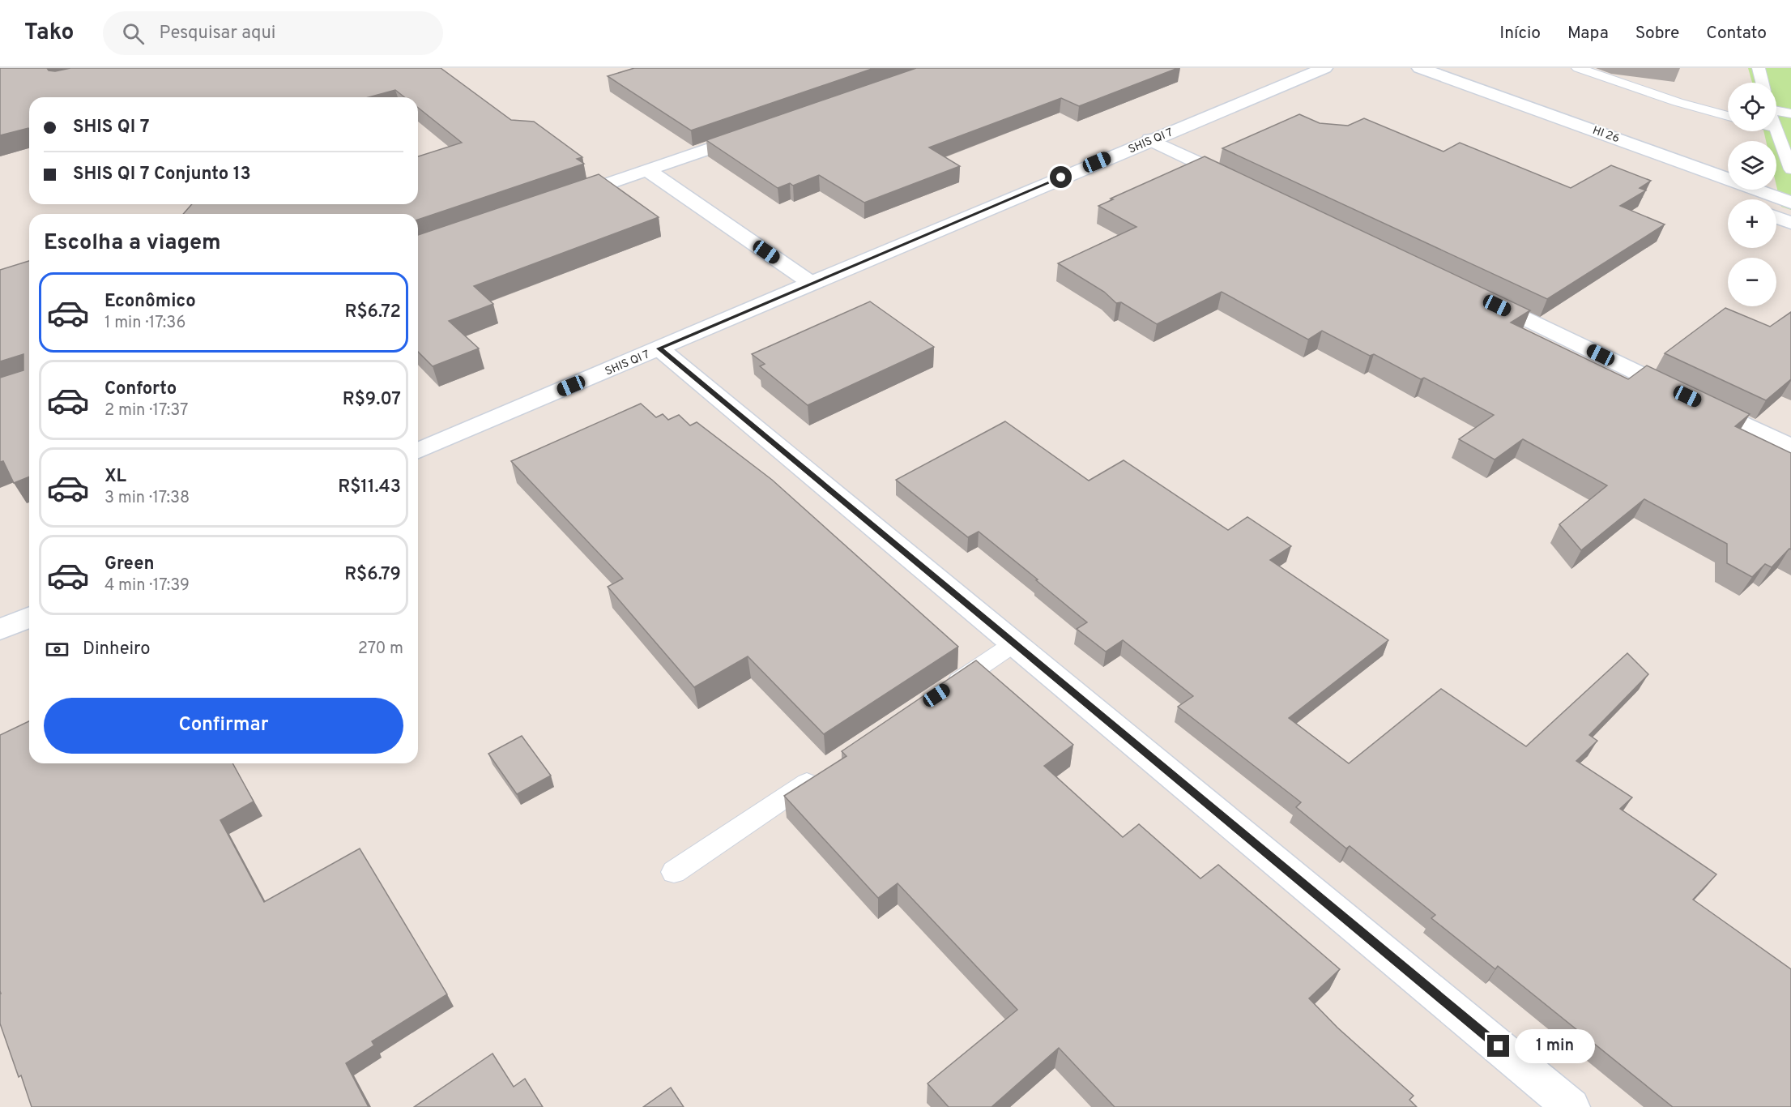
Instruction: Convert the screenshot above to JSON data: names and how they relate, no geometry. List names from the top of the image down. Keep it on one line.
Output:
{"streets":{"street":["HI 26","SHIS QI 7"]},"page":{"header":"Tako","search":"Pesquisar aqui","nav":["Início","Mapa","Sobre","Contato"],"map_buttons":["+","−"],"banner":["SHIS QI 7","SHIS QI 7 Conjunto 13"],"heading":"Escolha a viagem","list":[{"name":"Econômico","note":"1 min · 17:36","value":"R$6.72"},{"name":"Conforto","note":"2 min · 17:37","value":"R$9.07"},{"name":"XL","note":"3 min · 17:38","value":"R$11.43"},{"name":"Green","note":"4 min · 17:39","value":"R$6.79"}],"pay":["Dinheiro","270 m"],"buttons":"Confirmar","bubble":"1 min"}}
